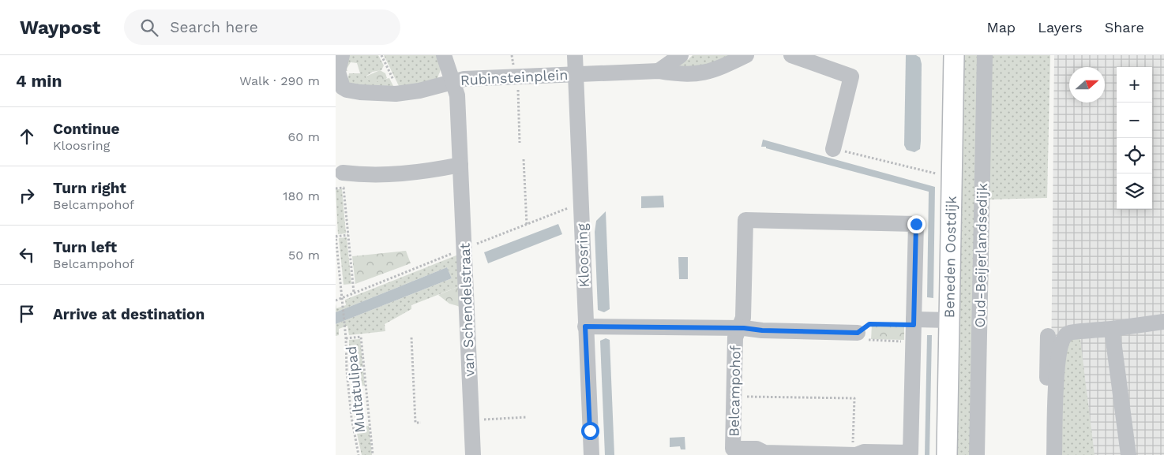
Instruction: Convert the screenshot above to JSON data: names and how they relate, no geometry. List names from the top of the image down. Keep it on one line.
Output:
{"streets":{"main road":["Beneden Oostdijk"],"street":["Rubinsteinplein","Kloosring","Oud-Beijerlandsedijk","van Schendelstraat","Belcampohof"],"path":["Multatulipad"]},"crossings":[["Rubinsteinplein","Kloosring"],["Rubinsteinplein","van Schendelstraat"],["Kloosring","Belcampohof"]],"north":"right","page":{"header":"Waypost","search":"Search here","nav":["Map","Layers","Share"],"heading":["4 min","Walk · 290 m"],"map_buttons":["+","−"],"list":[["Continue","Kloosring","60 m"],["Turn right","Belcampohof","180 m"],["Turn left","Belcampohof","50 m"],"Arrive at destination"]}}
